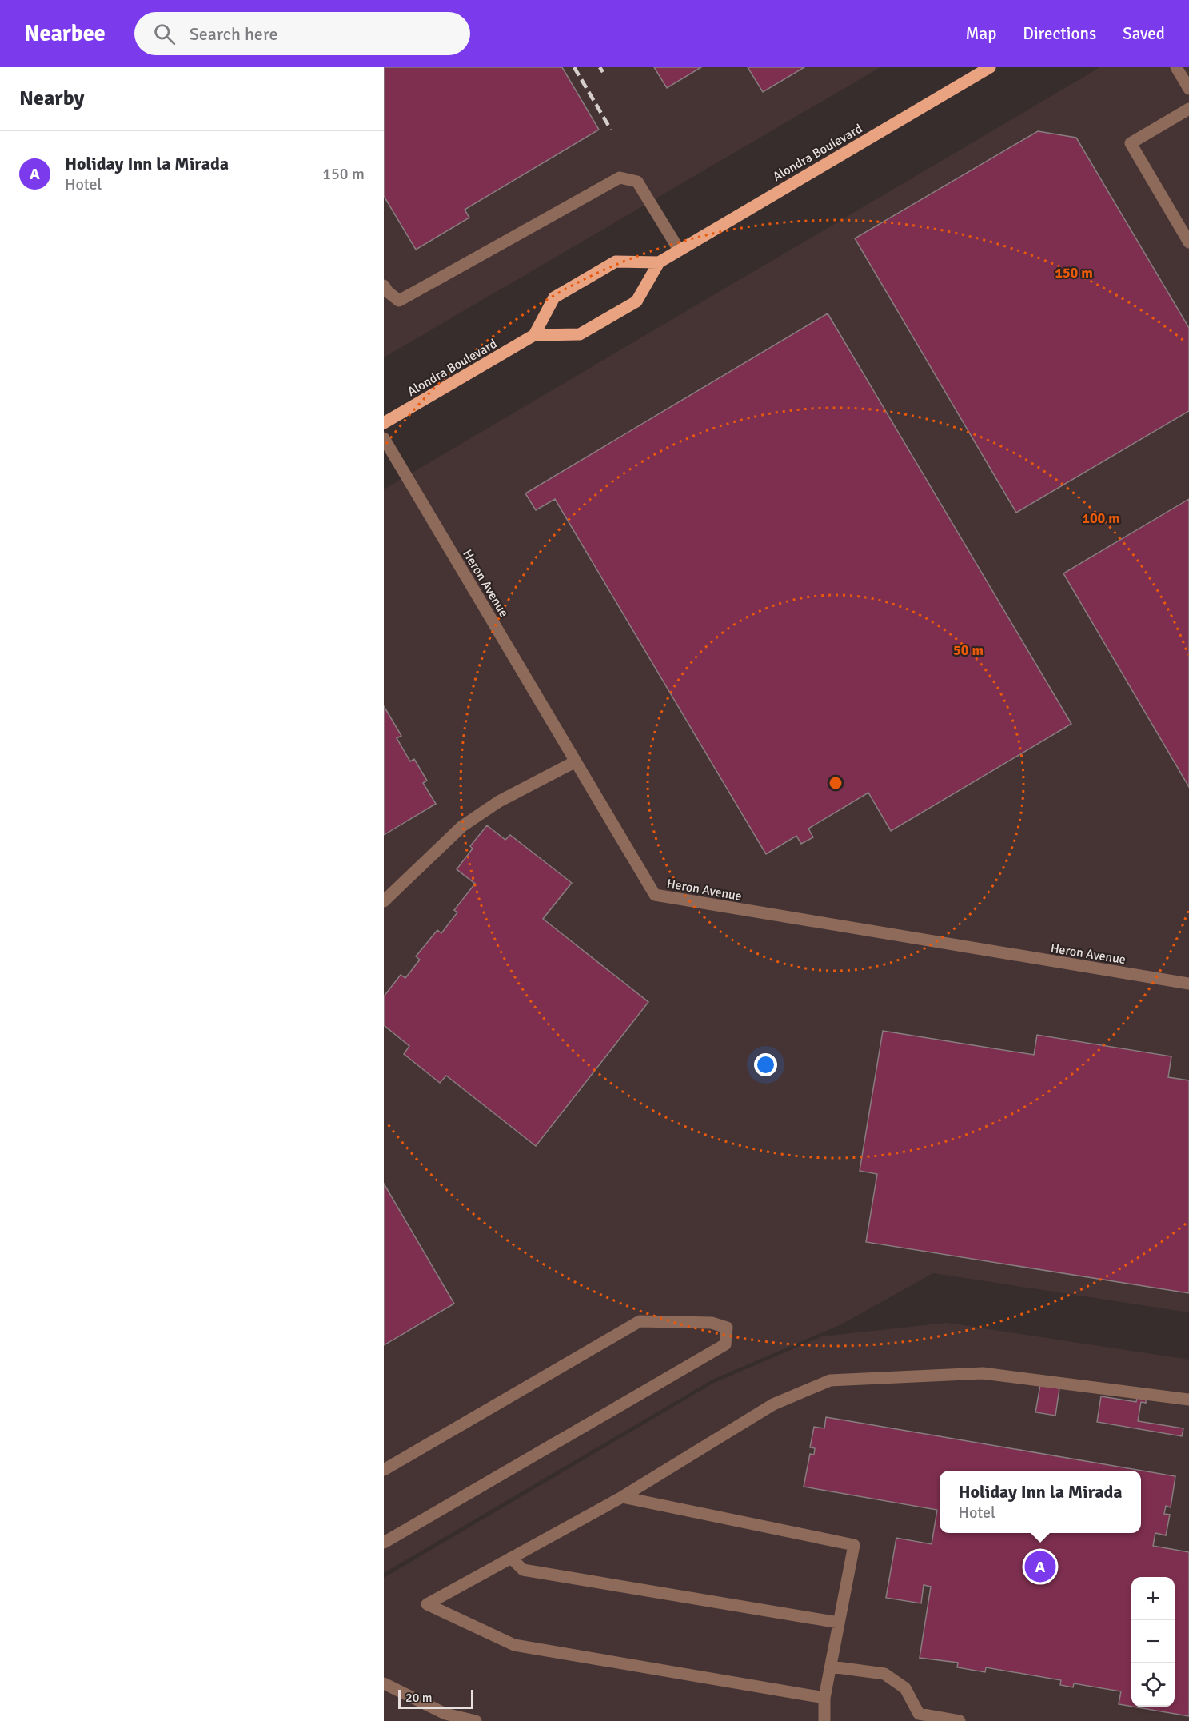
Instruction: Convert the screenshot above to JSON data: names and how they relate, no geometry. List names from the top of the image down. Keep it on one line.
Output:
{"streets":{"main road":["Alondra Boulevard"],"street":["Heron Avenue"]},"scale_bar":"20 m","page":{"header":"Nearbee","search":"Search here","nav":["Map","Directions","Saved"],"heading":"Nearby","list":[{"mark":"A","name":"Holiday Inn la Mirada","note":"Hotel","value":"150 m"}],"popup":["Holiday Inn la Mirada","Hotel"],"pins":"A","map_buttons":["+","−"],"scale":"20 m"},"rings":["150 m","100 m","50 m"]}
